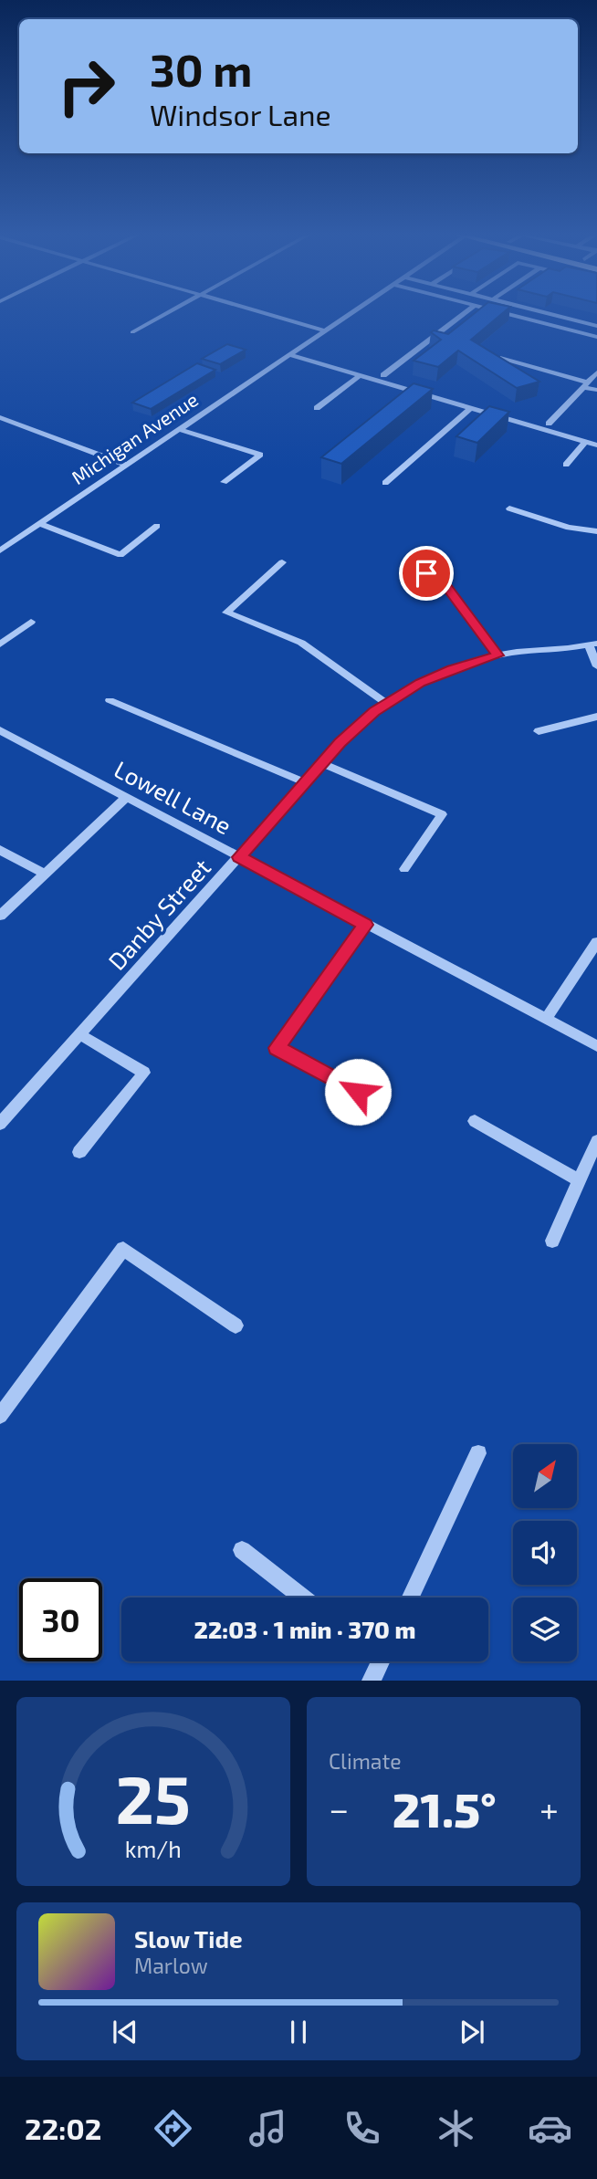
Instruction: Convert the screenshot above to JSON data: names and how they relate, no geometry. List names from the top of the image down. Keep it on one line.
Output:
{"streets":{"street":["Michigan Avenue","Lowell Lane","Danby Street"]},"crossings":[["Lowell Lane","Danby Street"]],"north":"top right","page":{"turn":["30 m","Windsor Lane"],"limit":"30","trip":"22:03 · 1 min · 370 m","tile":"Climate","heat":["−","21.5°","+"],"song":["Slow Tide","Marlow"],"tabs":"22:02","gauge":["25","km/h"]}}
